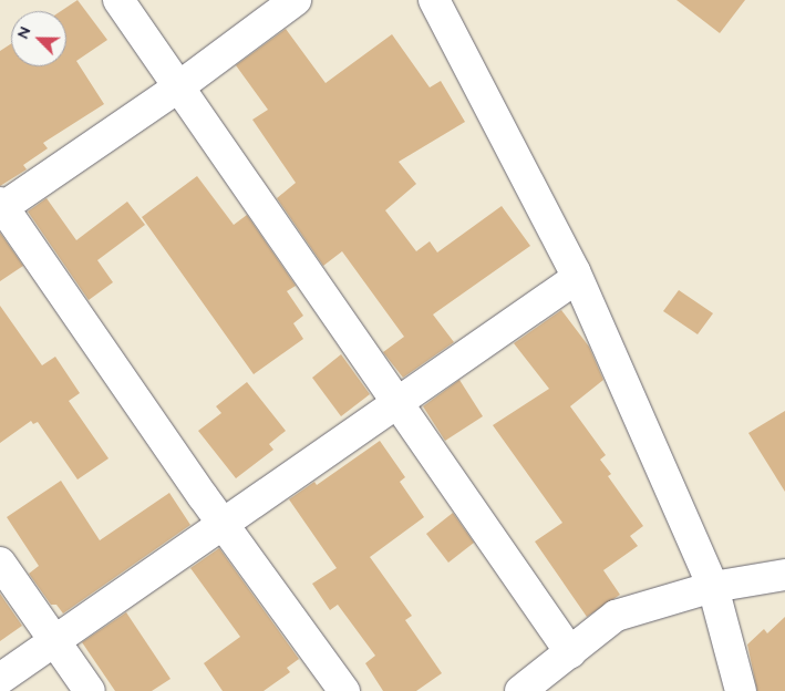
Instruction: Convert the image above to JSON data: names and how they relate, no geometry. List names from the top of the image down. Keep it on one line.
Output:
{"north":"top left"}
